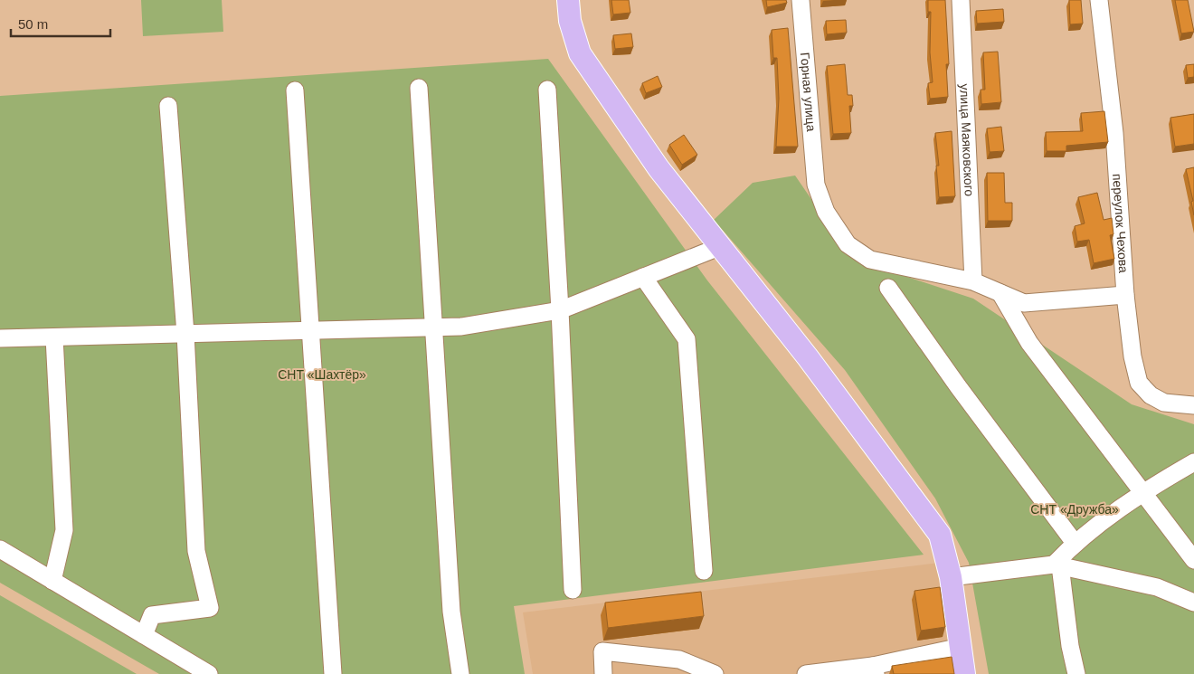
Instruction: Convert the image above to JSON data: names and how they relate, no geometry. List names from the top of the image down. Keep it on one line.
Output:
{"streets":{"street":["Горная улица","улица Маяковского","переулок Чехова"]},"crossings":[["Горная улица","улица Маяковского"],["Горная улица","переулок Чехова"]],"parks":["СНТ «Шахтёр»","СНТ «Дружба»"],"scale_bar":"50 m"}
